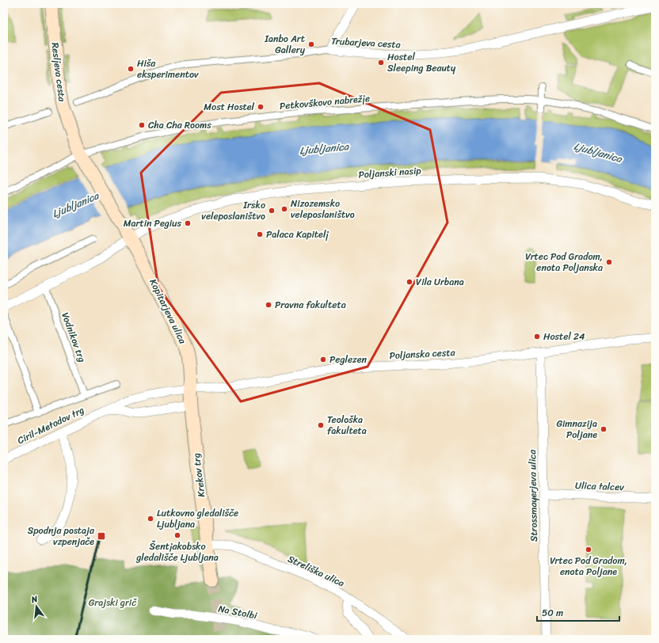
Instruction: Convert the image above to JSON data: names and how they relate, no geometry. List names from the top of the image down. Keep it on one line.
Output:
{"streets":{"main road":["Resljeva cesta","Kopitarjeva ulica","Krekov trg"],"street":["Trubarjeva cesta","Petkovškovo nabrežje","Poljanski nasip","Vodnikov trg","Poljanska cesta","Ciril-Metodov trg","Ulica talcev","Strossmayerjeva ulica","Streliška ulica","Na Stolbi"]},"crossings":[["Resljeva cesta","Petkovškovo nabrežje"],["Resljeva cesta","Poljanski nasip"],["Resljeva cesta","Kopitarjeva ulica"],["Poljanski nasip","Kopitarjeva ulica"],["Poljanski nasip","Vodnikov trg"],["Kopitarjeva ulica","Poljanska cesta"],["Kopitarjeva ulica","Ciril-Metodov trg"],["Kopitarjeva ulica","Krekov trg"],["Poljanska cesta","Ciril-Metodov trg"],["Poljanska cesta","Krekov trg"],["Poljanska cesta","Strossmayerjeva ulica"],["Ciril-Metodov trg","Krekov trg"],["Krekov trg","Streliška ulica"],["Ulica talcev","Strossmayerjeva ulica"]],"water":["Ljubljanica"],"parks":["Grajski grič"],"places":{"other":["Ianbo Art Gallery","Hostel Sleeping Beauty","Hiša eksperimentov","Most Hostel","Cha Cha Rooms","Nizozemsko veleposlaništvo","Irsko veleposlaništvo","Martin Pegius","Palaca Kapitelj","Vrtec Pod Gradom, enota Poljanska","Vila Urbana","Pravna fakulteta","Hostel 24","Peglezen","Teološka fakulteta","Gimnazija Poljane","Lutkovno gledališče Ljubljana","Šentjakobsko gledališče Ljubljana","Vrtec Pod Gradom, enota Poljane"],"transit":["Spodnja postaja vzpenjače"]},"scale_bar":"50 m","north":"top"}
